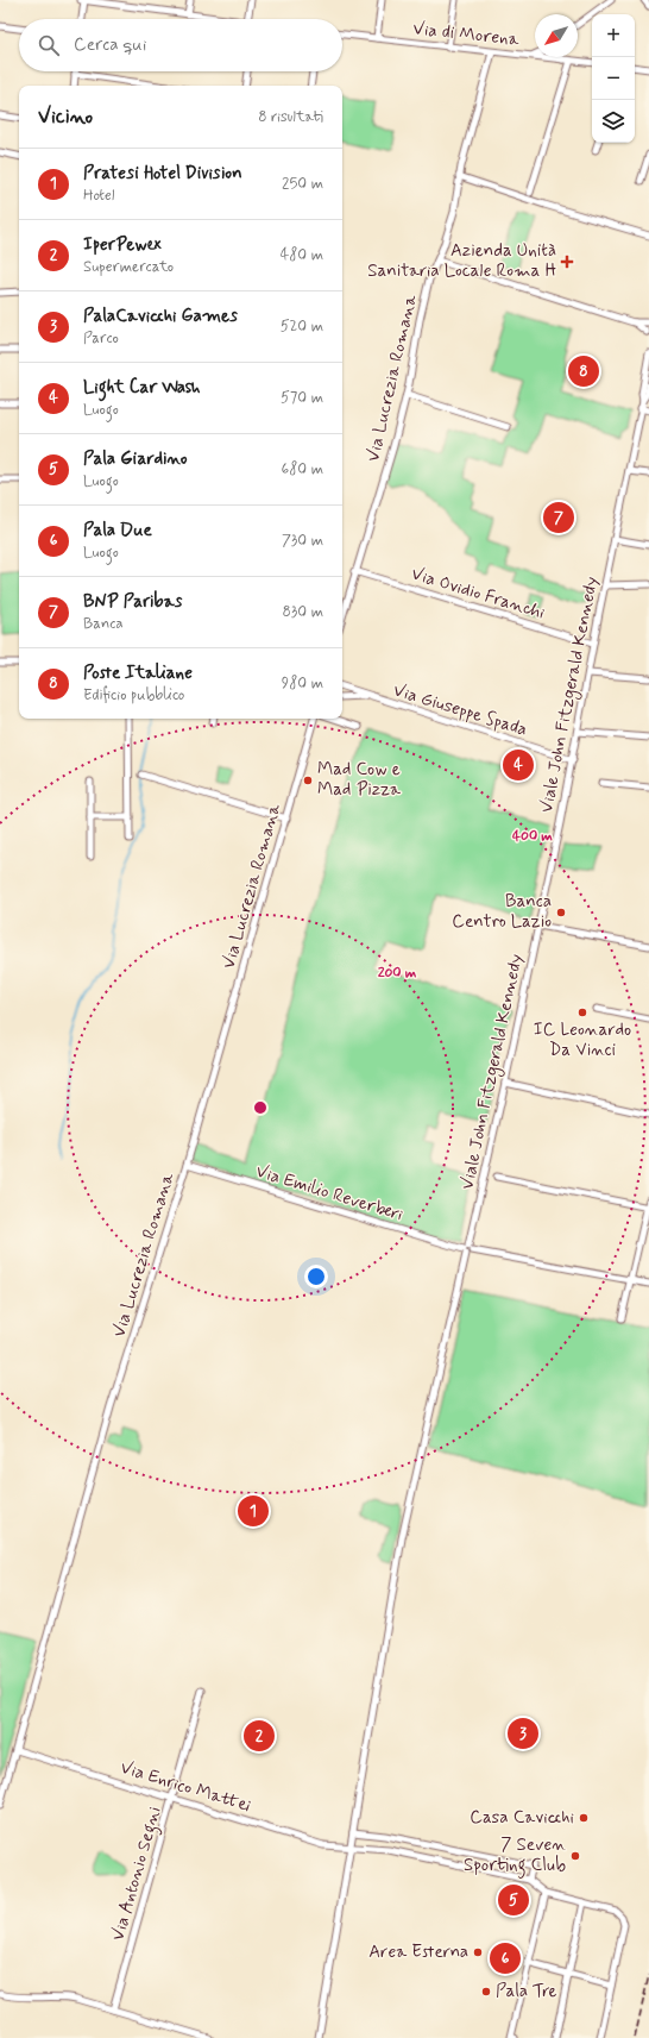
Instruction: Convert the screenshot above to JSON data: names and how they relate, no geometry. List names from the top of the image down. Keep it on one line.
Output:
{"streets":{"street":["Via di Morena","Via Lucrezia Romana","Via Ovidio Franchi","Viale John Fitzgerald Kennedy","Via Giuseppe Spada","Via Emilio Reverberi","Via Enrico Mattei","Via Antonio Segni"]},"crossings":[["Via di Morena","Via Lucrezia Romana"],["Via Lucrezia Romana","Via Ovidio Franchi"],["Via Lucrezia Romana","Via Emilio Reverberi"],["Via Lucrezia Romana","Via Enrico Mattei"],["Via Ovidio Franchi","Viale John Fitzgerald Kennedy"],["Viale John Fitzgerald Kennedy","Via Giuseppe Spada"],["Viale John Fitzgerald Kennedy","Via Emilio Reverberi"],["Viale John Fitzgerald Kennedy","Via Enrico Mattei"],["Via Enrico Mattei","Via Antonio Segni"]],"places":{"health":["Azienda Unità Sanitaria Locale Roma H"],"other":["Mad Cow e Mad Pizza","Banca Centro Lazio","IC Leonardo Da Vinci","Casa Cavicchi","7 Seven Sporting Club","Area Esterna","Pala Tre"]},"north":"bottom left","page":{"map_buttons":["+","−"],"search":"Cerca qui","heading":["Vicino","8 risultati"],"list":[{"mark":"1","name":"Pratesi Hotel Division","note":"Hotel","value":"250 m"},{"mark":"2","name":"IperPewex","note":"Supermercato","value":"480 m"},{"mark":"3","name":"PalaCavicchi Games","note":"Parco","value":"520 m"},{"mark":"4","name":"Light Car Wash","note":"Luogo","value":"570 m"},{"mark":"5","name":"Pala Giardino","note":"Luogo","value":"680 m"},{"mark":"6","name":"Pala Due","note":"Luogo","value":"730 m"},{"mark":"7","name":"BNP Paribas","note":"Banca","value":"830 m"},{"mark":"8","name":"Poste Italiane","note":"Edificio pubblico","value":"980 m"}],"pins":["8","7","4","1","3","2","5","6"]},"rings":["400 m","200 m"]}
